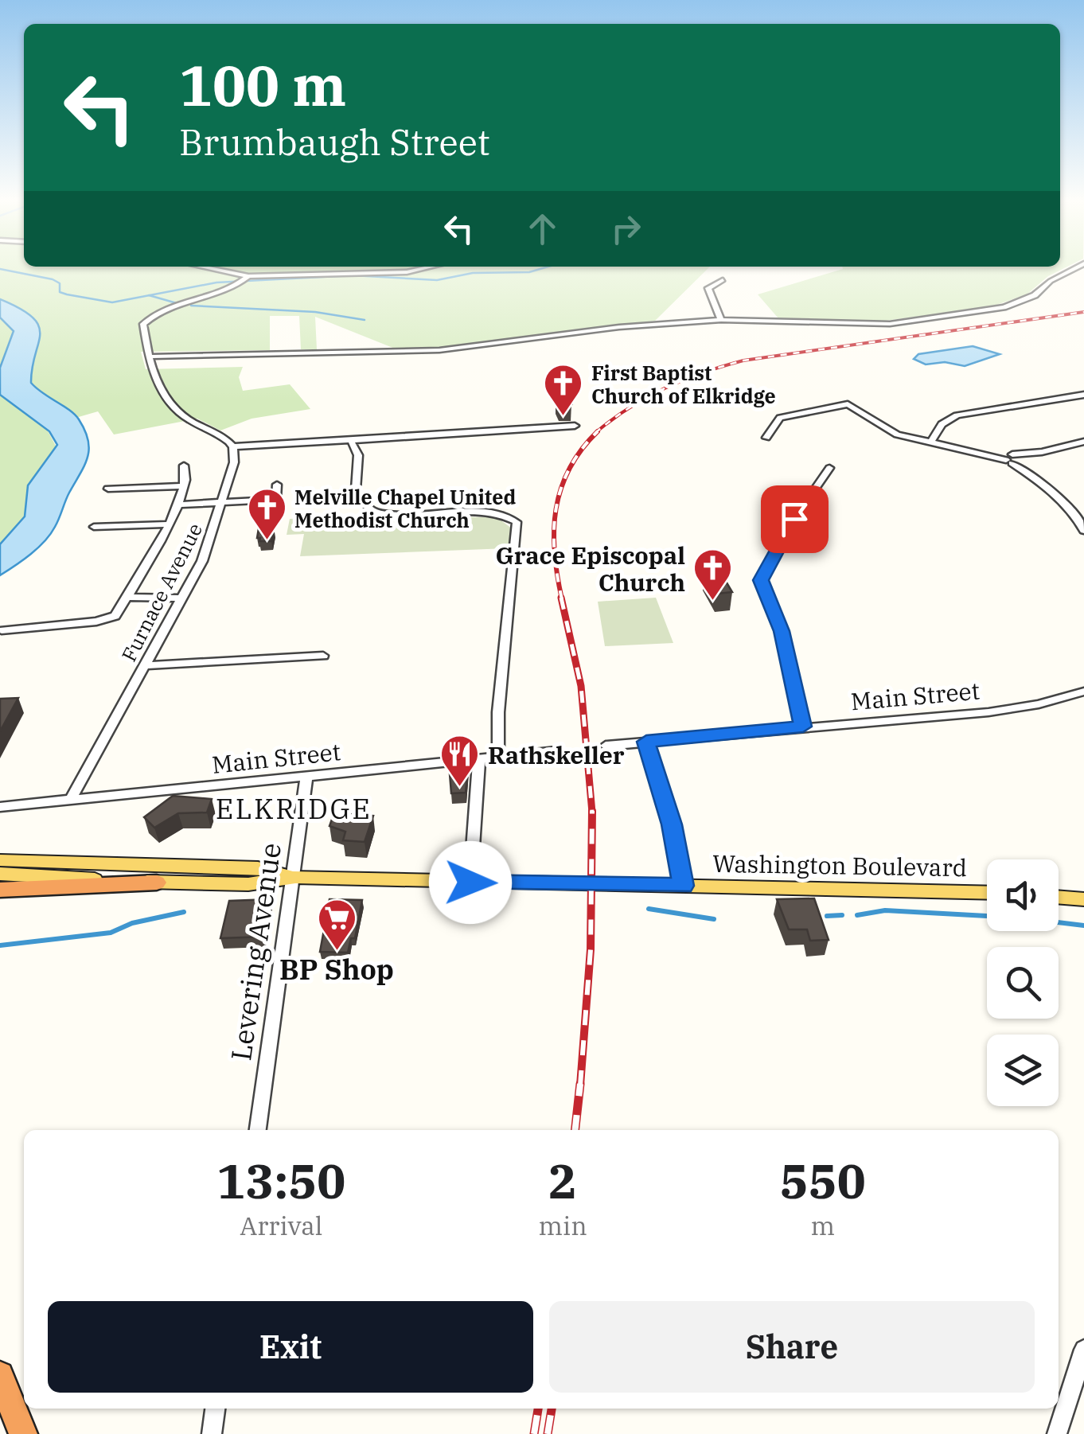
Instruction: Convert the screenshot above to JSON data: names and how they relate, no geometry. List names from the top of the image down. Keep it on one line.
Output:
{"streets":{"main road":["Washington Boulevard"],"street":["Furnace Avenue","Main Street","Levering Avenue"]},"crossings":[["Furnace Avenue","Main Street"],["Main Street","Levering Avenue"],["Washington Boulevard","Levering Avenue"]],"districts":["ELKRIDGE"],"places":{"church":["First Baptist Church of Elkridge","Melville Chapel United Methodist Church","Grace Episcopal Church"],"restaurant":["Rathskeller"],"supermarket":["BP Shop"]},"page":{"turn":["100 m","Brumbaugh Street"],"eta":["13:50","Arrival","2","min","550","m"],"buttons":["Exit","Share"]}}
